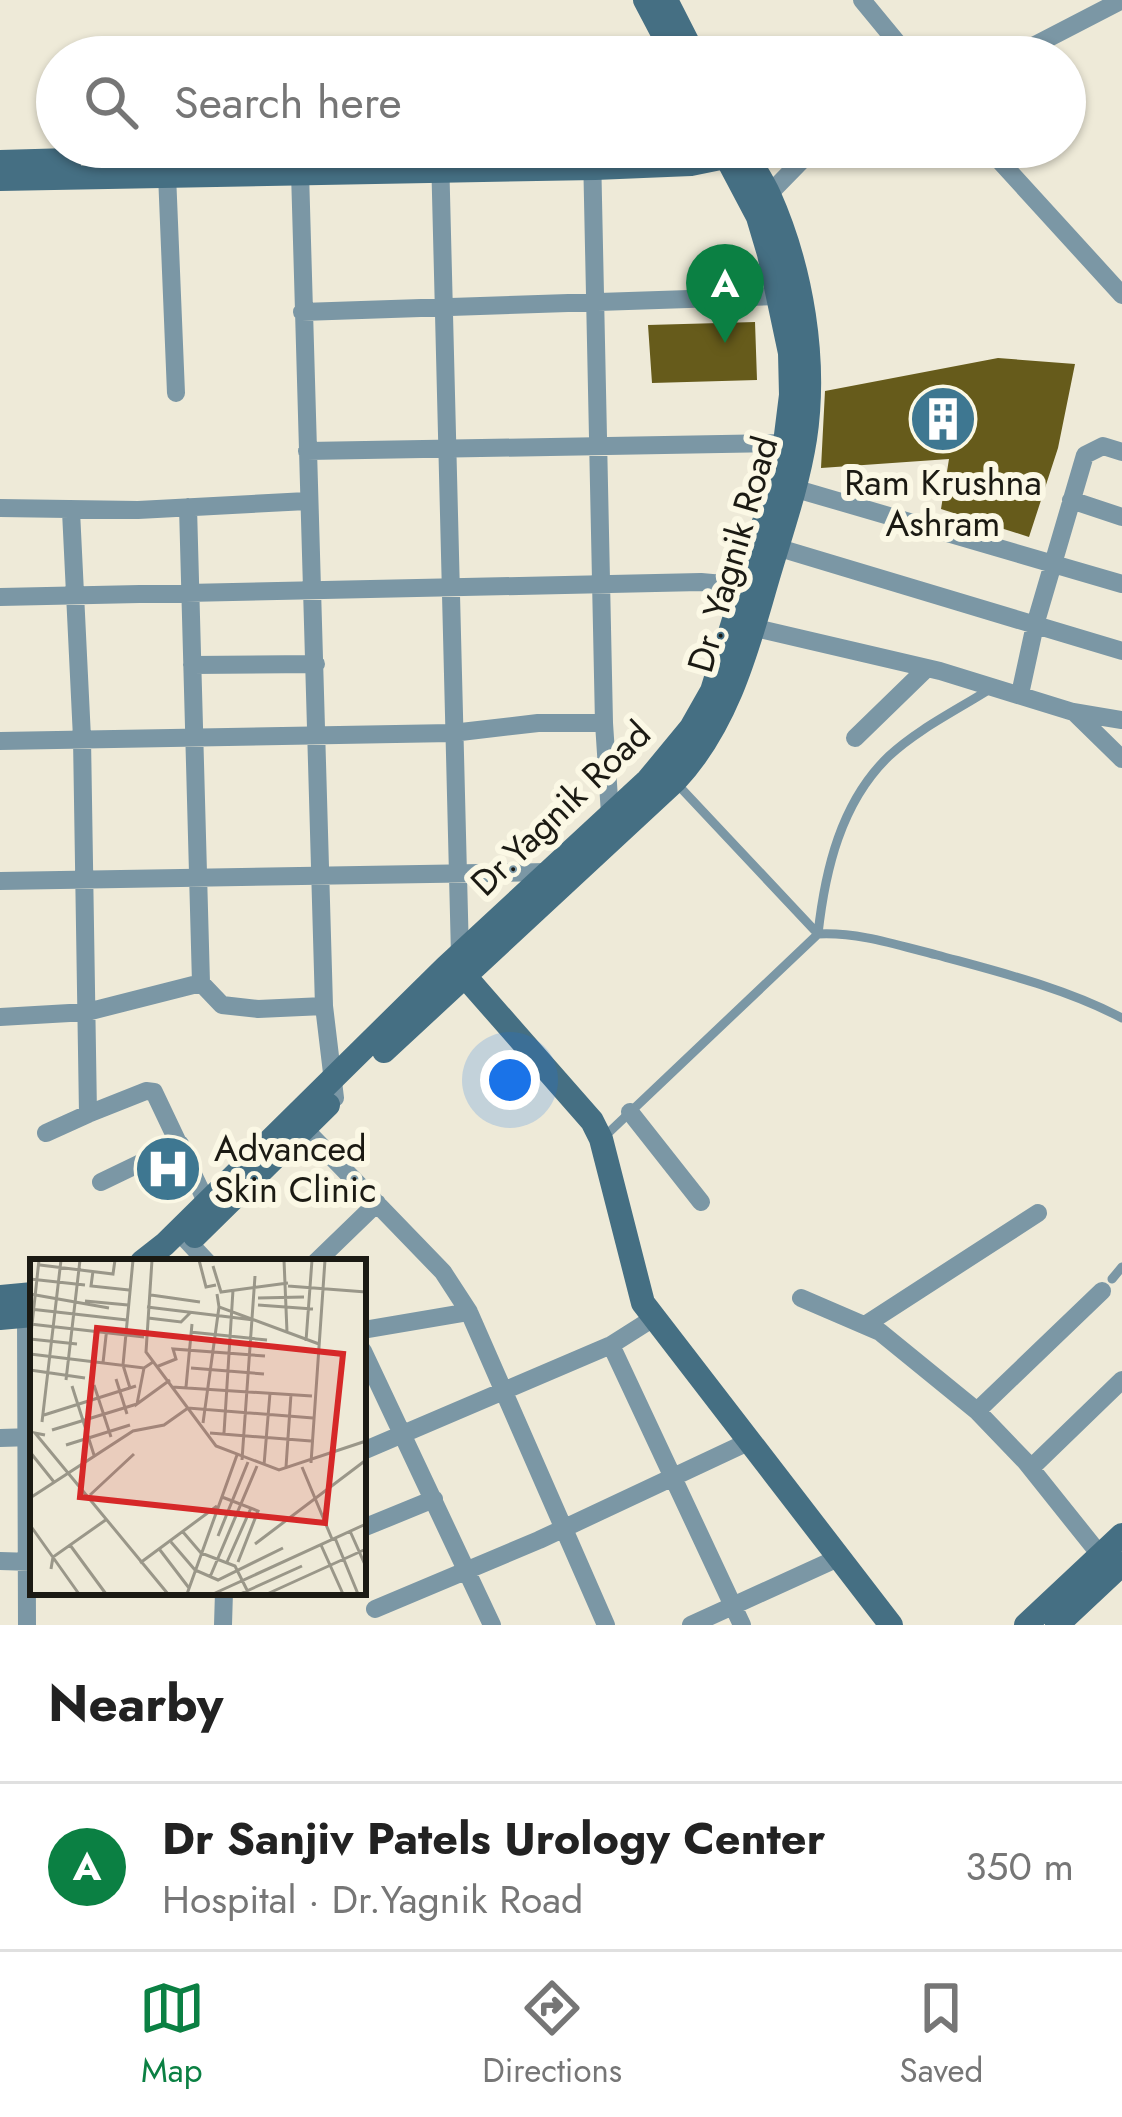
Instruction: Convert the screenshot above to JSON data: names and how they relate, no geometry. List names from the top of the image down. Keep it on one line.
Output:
{"streets":{"street":["Dr. Yagnik Road","Dr.Yagnik Road"]},"crossings":[["Dr. Yagnik Road","Dr.Yagnik Road"]],"places":{"building":["Ram Krushna Ashram"],"hospital":["Advanced Skin Clinic"]},"page":{"search":"Search here","pins":"A","heading":"Nearby","list":[{"mark":"A","name":"Dr Sanjiv Patels Urology Center","note":"Hospital · Dr.Yagnik Road","value":"350 m"}],"nav":["Map","Directions","Saved"]}}
